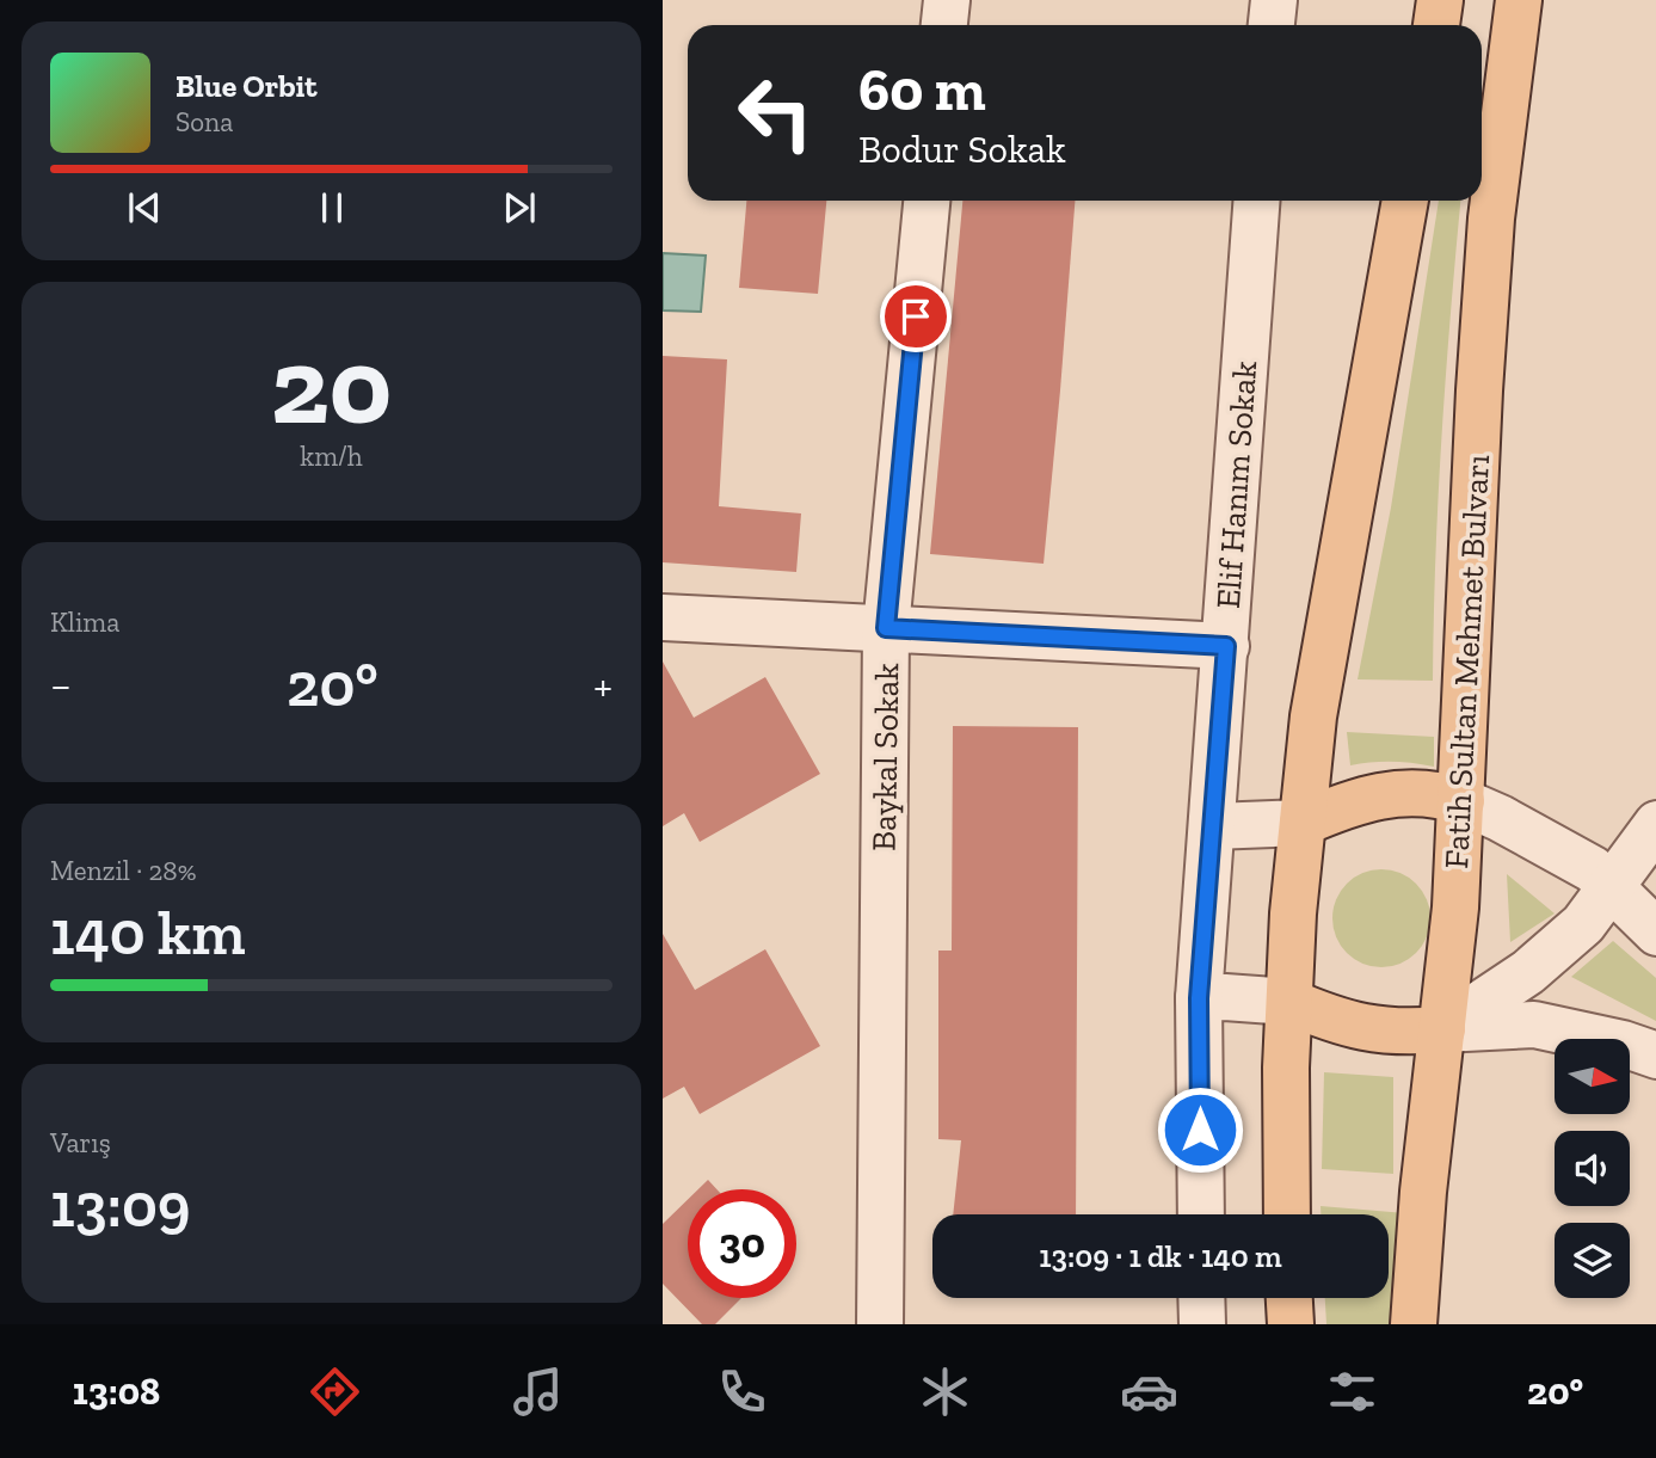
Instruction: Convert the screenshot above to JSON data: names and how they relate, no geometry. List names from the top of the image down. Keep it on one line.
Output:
{"streets":{"main road":["Fatih Sultan Mehmet Bulvarı"],"street":["Elif Hanım Sokak","Baykal Sokak"]},"north":"right","page":{"turn":["60 m","Bodur Sokak"],"song":["Blue Orbit","Sona"],"tile":[["20","km/h"],"Klima",["Menzil · 28%","140 km"],["Varış","13:09"]],"heat":["−","20°","+"],"limit":"30","trip":"13:09 · 1 dk · 140 m","tabs":["13:08","20°"]}}
